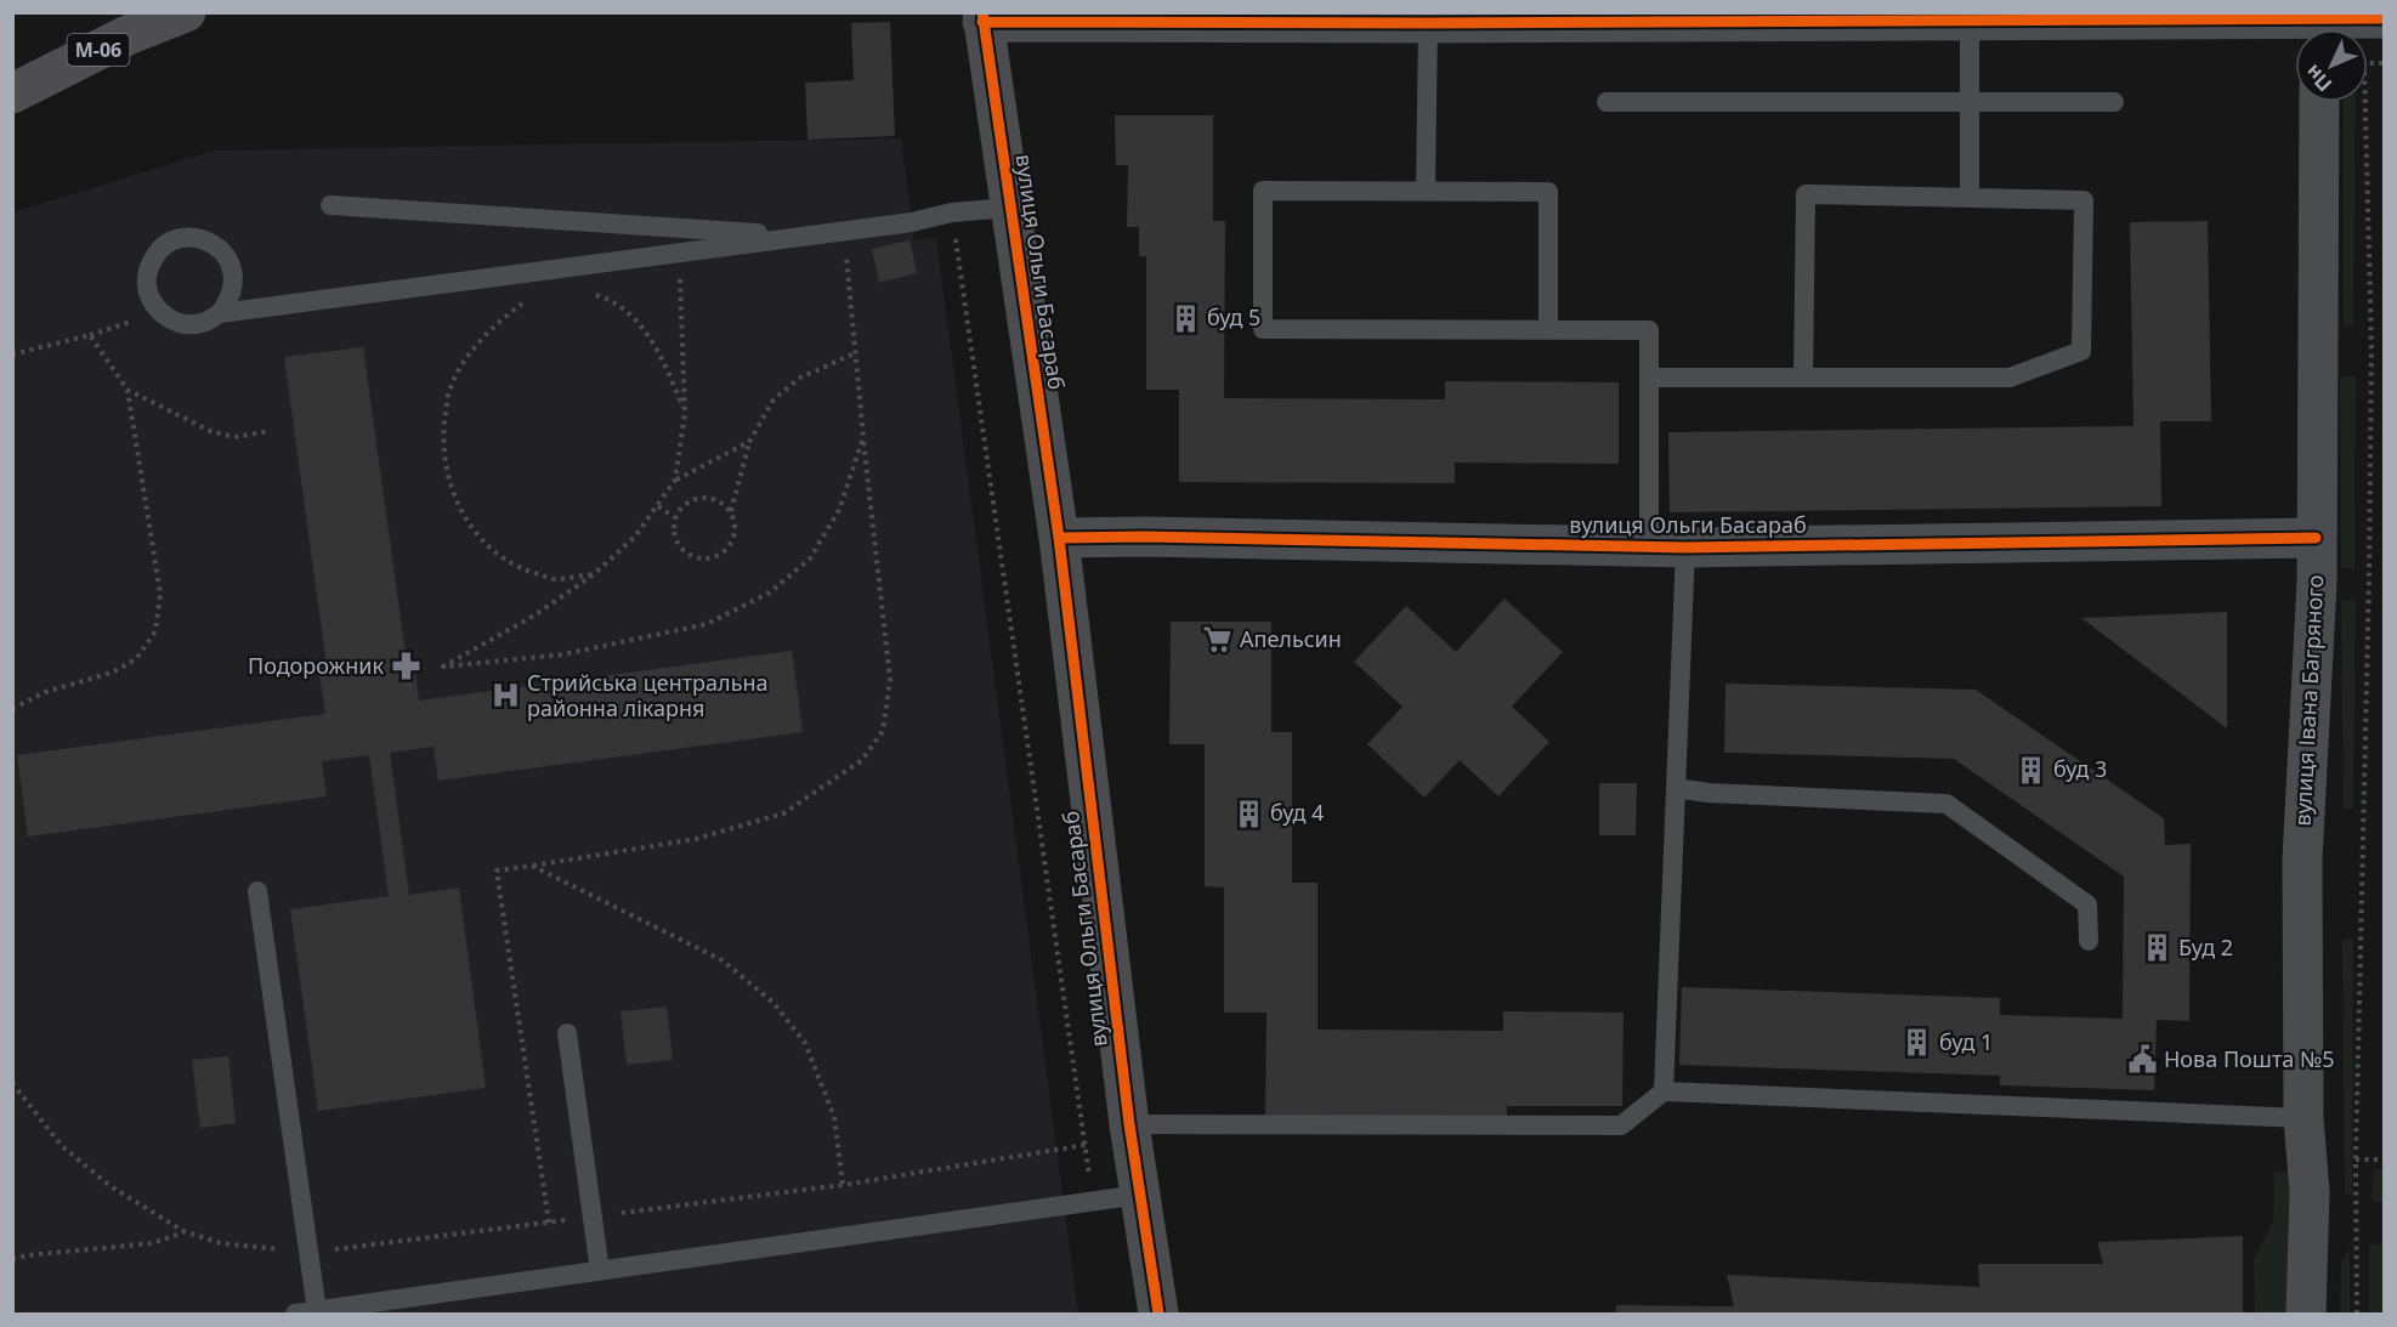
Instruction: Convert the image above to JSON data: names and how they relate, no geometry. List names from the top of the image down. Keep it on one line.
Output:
{"streets":{"highway":["М-06"],"street":["вулиця Ольги Басараб","вулиця Івана Багряного"]},"crossings":[["вулиця Ольги Басараб","вулиця Івана Багряного"]],"places":{"building":["буд 5","буд 3","буд 4","Буд 2","буд 1"],"supermarket":["Апельсин"],"pharmacy":["Подорожник"],"hospital":["Стрийська центральна районна лікарня"],"public building":["Нова Пошта №5"]},"north":"bottom left"}
